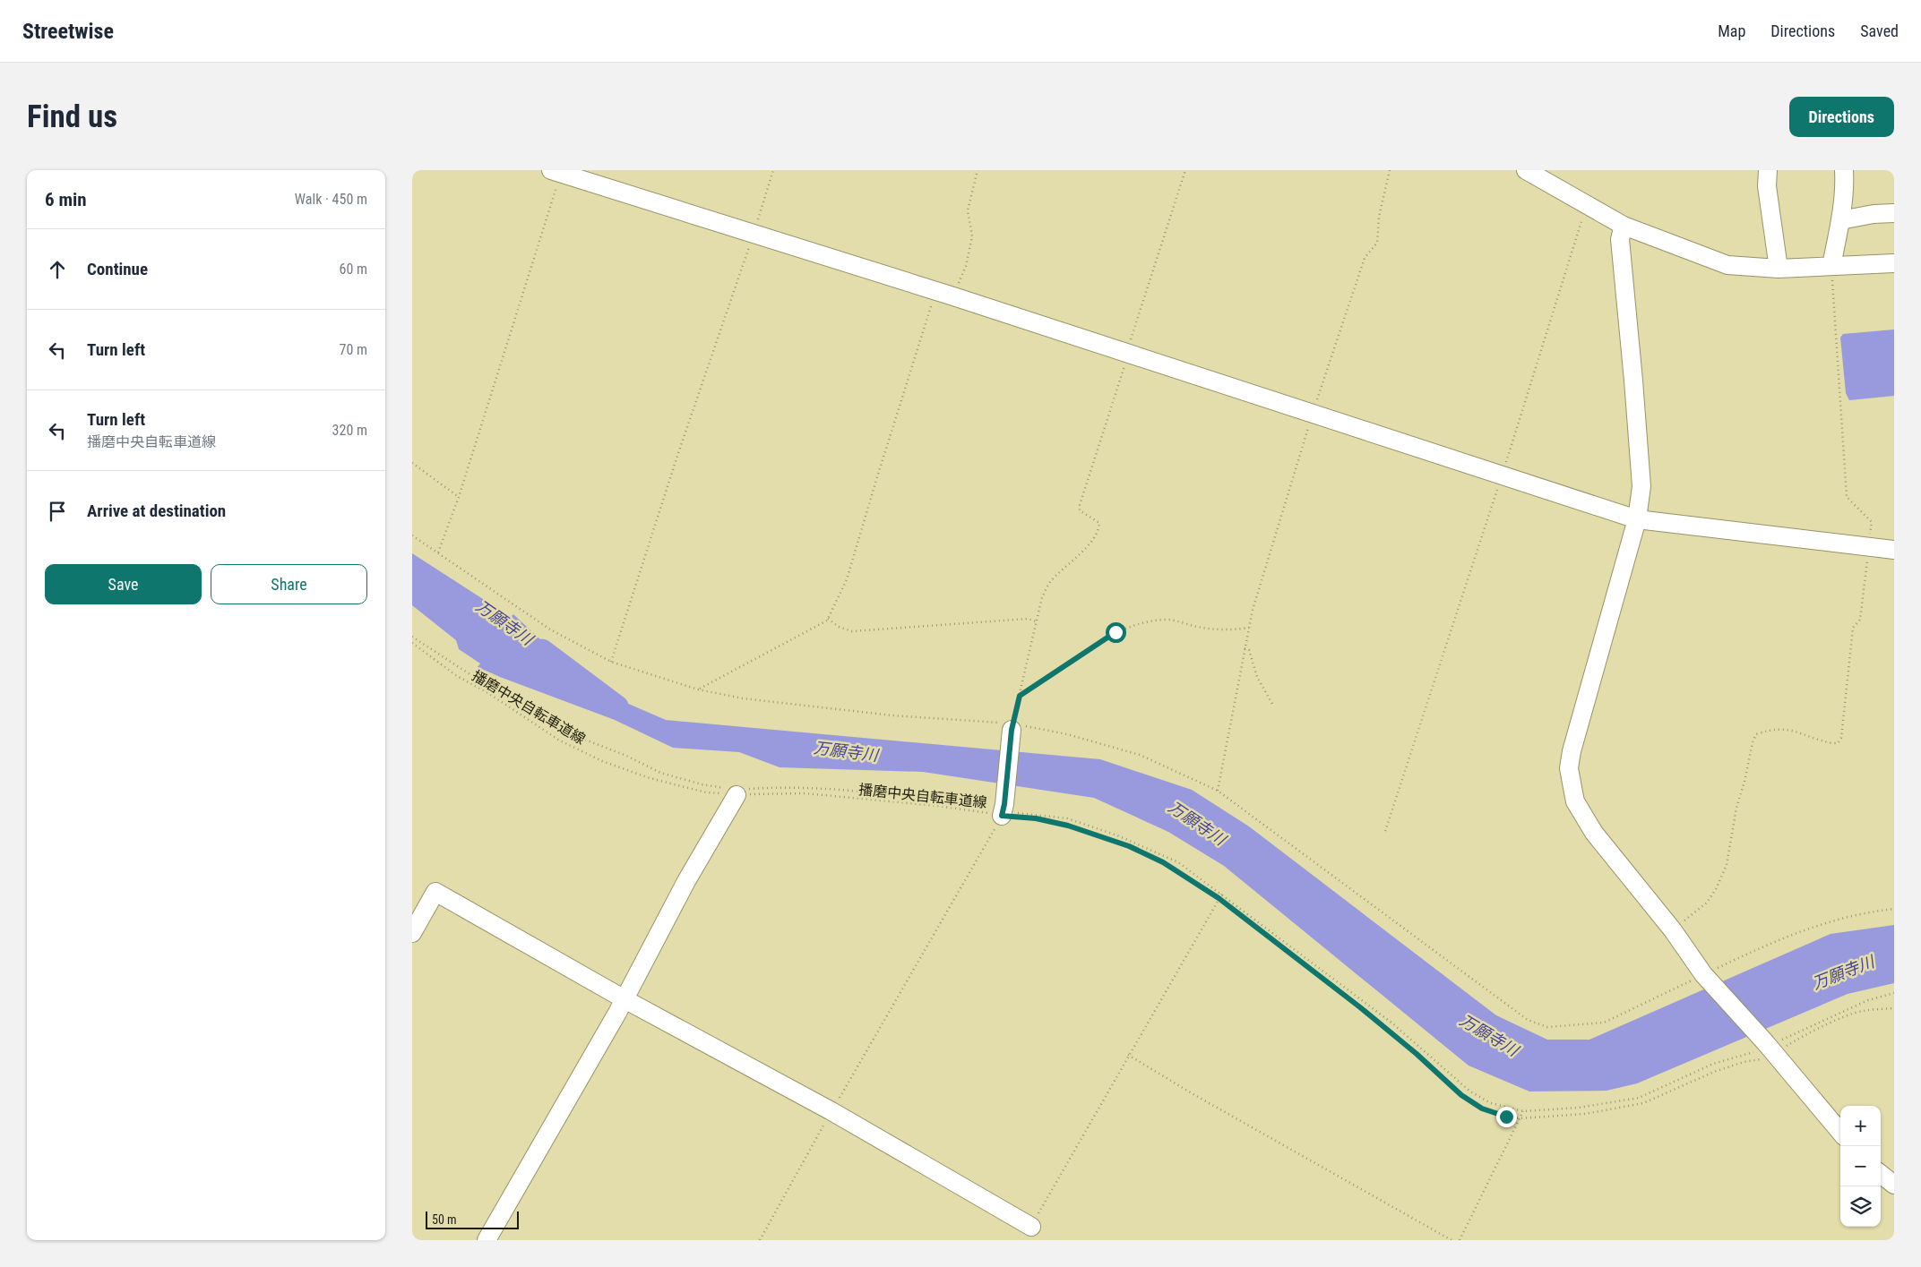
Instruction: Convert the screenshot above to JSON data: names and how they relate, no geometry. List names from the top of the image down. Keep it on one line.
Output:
{"streets":{"path":["播磨中央自転車道線"]},"water":["万願寺川"],"scale_bar":"50 m","page":{"header":"Streetwise","nav":["Map","Directions","Saved"],"buttons":["Directions",["Save","Share"]],"title":"Find us","heading":["6 min","Walk · 450 m"],"list":[["Continue","60 m"],["Turn left","70 m"],["Turn left","播磨中央自転車道線","320 m"],"Arrive at destination"],"map_buttons":["+","−"],"scale":"50 m"}}
